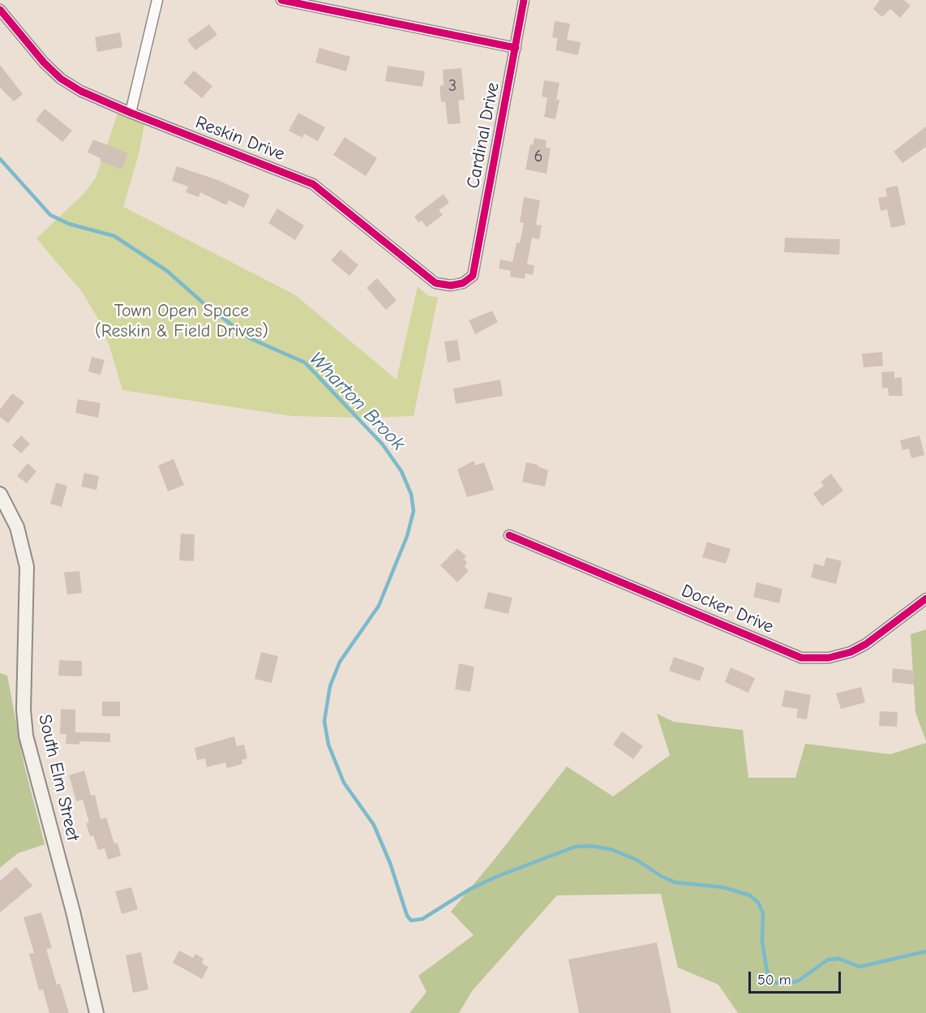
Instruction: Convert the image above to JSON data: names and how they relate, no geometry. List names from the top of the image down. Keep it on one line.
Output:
{"streets":{"main road":["South Elm Street"],"street":["Cardinal Drive","Reskin Drive","Docker Drive"]},"crossings":[["Cardinal Drive","Reskin Drive"]],"water":["Wharton Brook"],"parks":["Town Open Space (Reskin & Field Drives)"],"house_numbers":["3","6"],"scale_bar":"50 m"}
